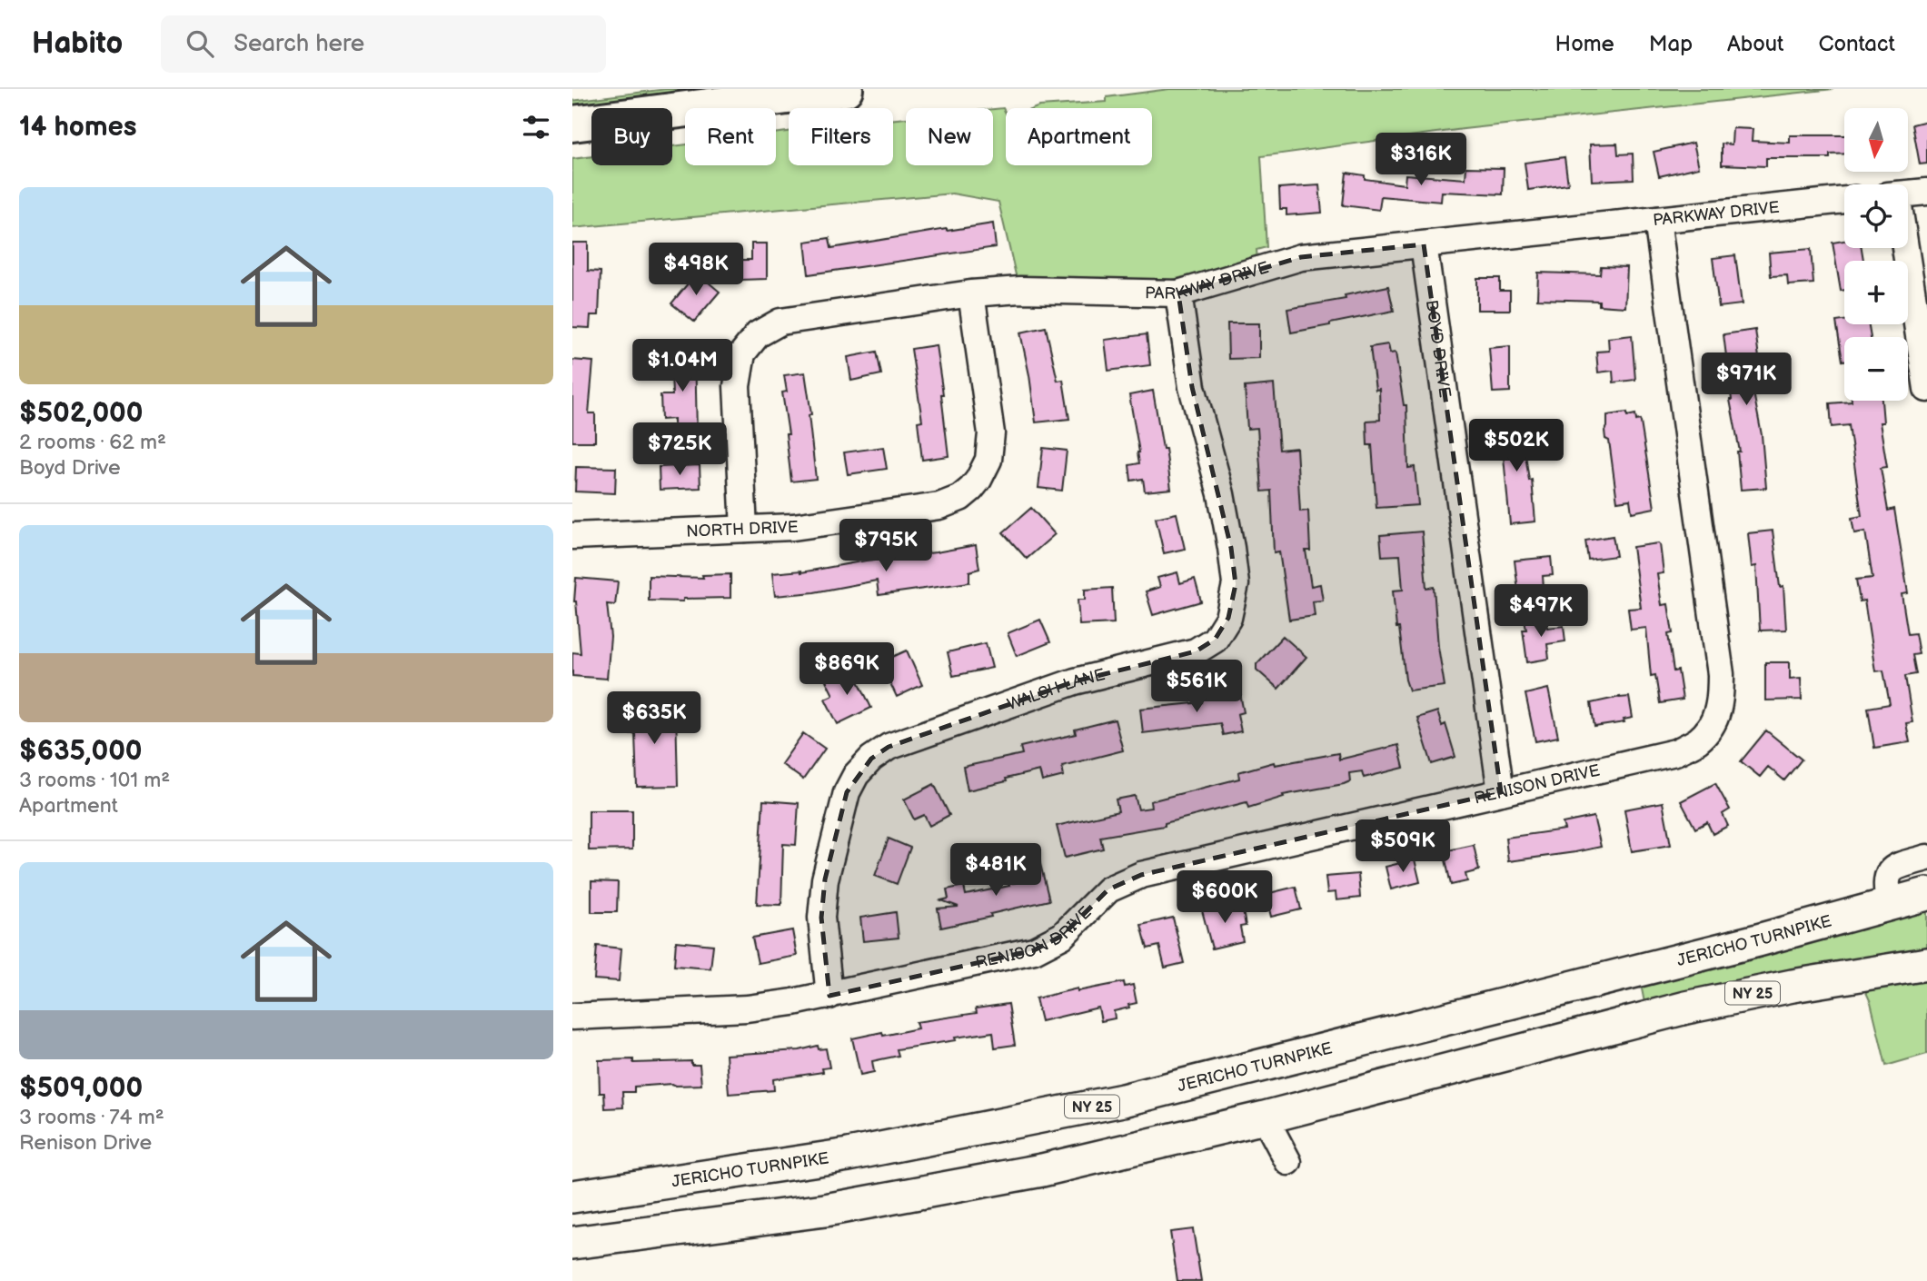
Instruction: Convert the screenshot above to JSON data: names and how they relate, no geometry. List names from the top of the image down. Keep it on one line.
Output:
{"streets":{"main road":["JERICHO TURNPIKE","NY 25"],"street":["PARKWAY DRIVE","BOYD DRIVE","NORTH DRIVE","WALSH LANE","RENISON DRIVE"]},"crossings":[["PARKWAY DRIVE","BOYD DRIVE"],["PARKWAY DRIVE","NORTH DRIVE"],["PARKWAY DRIVE","WALSH LANE"],["PARKWAY DRIVE","RENISON DRIVE"],["BOYD DRIVE","RENISON DRIVE"],["WALSH LANE","RENISON DRIVE"]],"north":"bottom","page":{"header":"Habito","search":"Search here","nav":["Home","Map","About","Contact"],"heading":"14 homes","map_buttons":["+","−"],"chip":["Buy","Rent","Filters","New","Apartment"],"price":["$316K","$498K","$1.04M","$971K","$502K","$725K","$795K","$497K","$869K","$561K","$635K","$509K","$481K","$600K"],"list":[{"name":"$502,000","note":"2 rooms · 62 m² · Boyd Drive"},{"name":"$635,000","note":"3 rooms · 101 m² · Apartment"},{"name":"$509,000","note":"3 rooms · 74 m² · Renison Drive"}]}}
